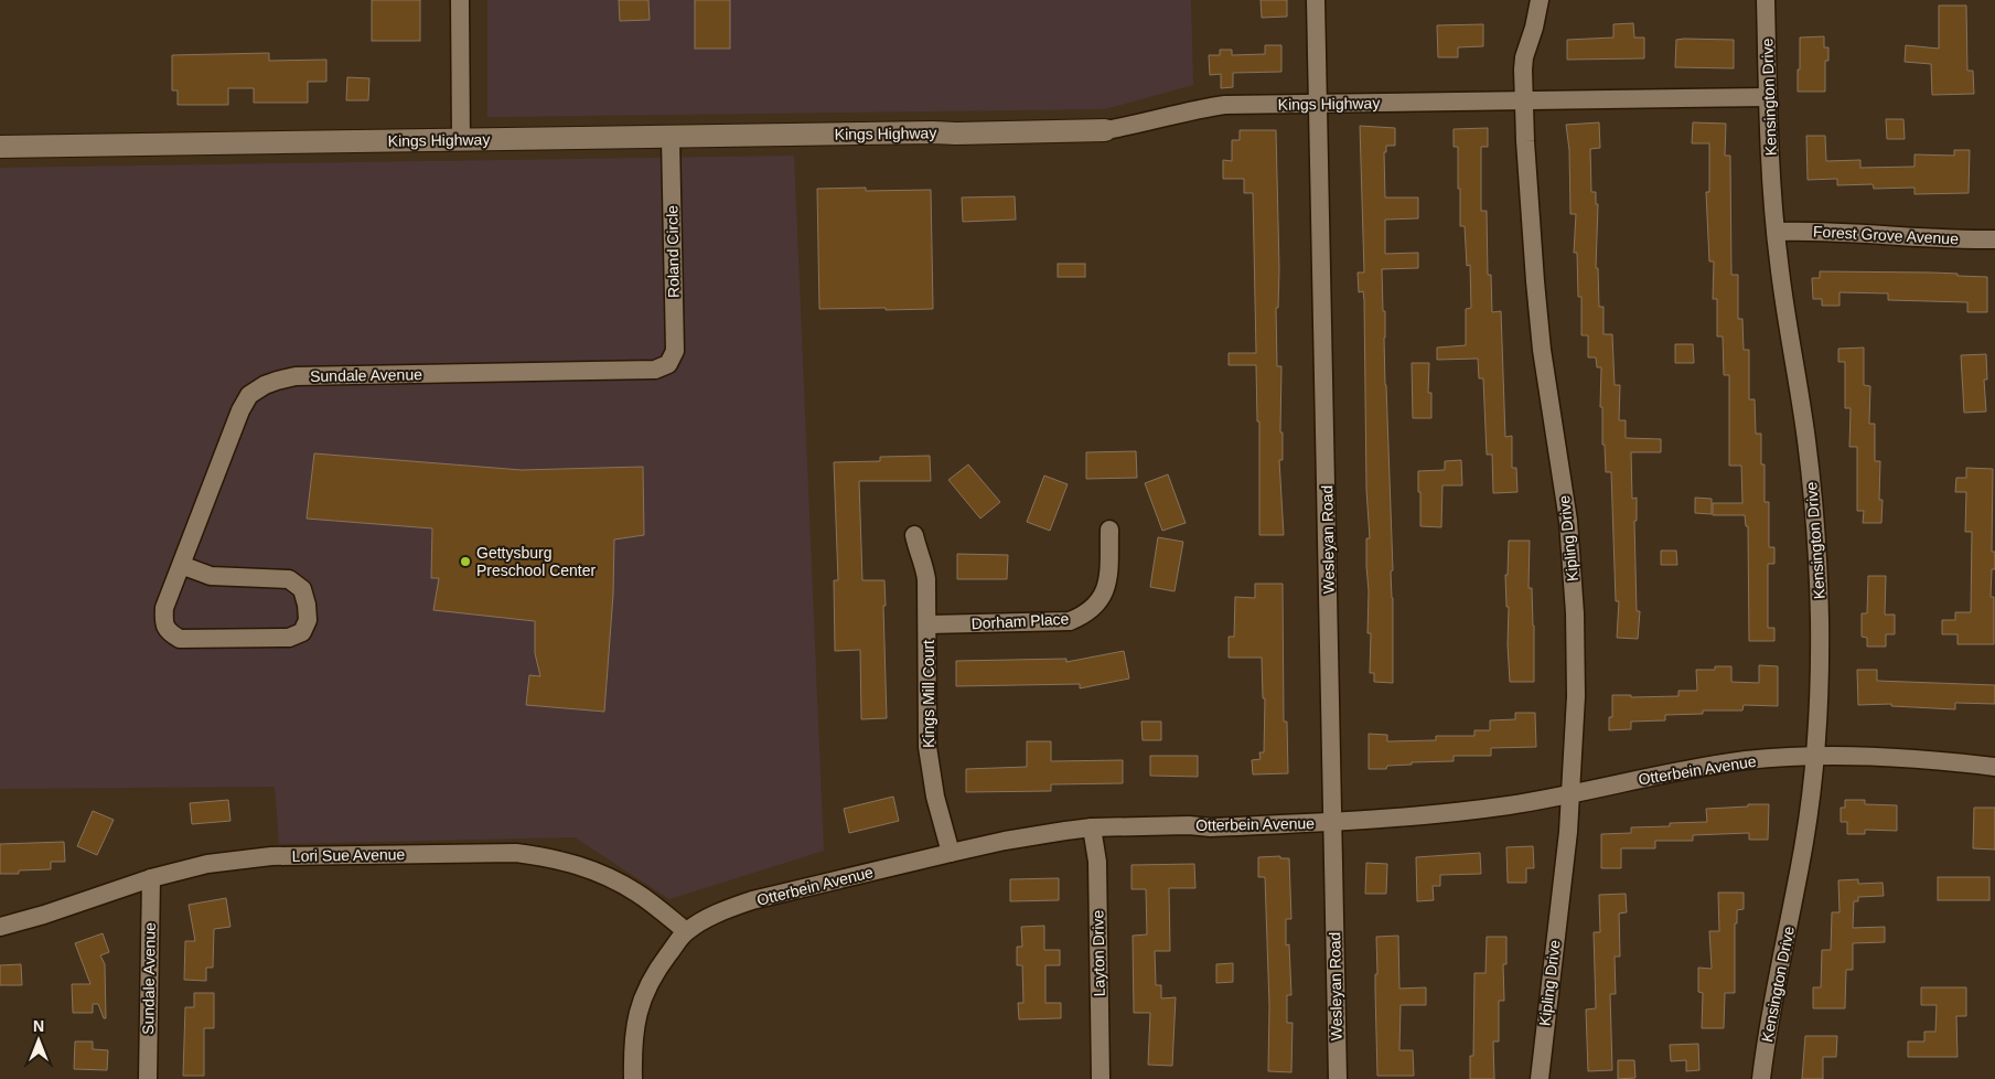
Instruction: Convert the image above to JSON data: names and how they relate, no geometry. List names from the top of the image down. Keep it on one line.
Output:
{"streets":{"street":["Kensington Drive","Kings Highway","Forest Grove Avenue","Roland Circle","Sundale Avenue","Kipling Drive","Wesleyan Road","Dorham Place","Kings Mill Court","Otterbein Avenue","Lori Sue Avenue","Layton Drive"]},"crossings":[["Kensington Drive","Kings Highway"],["Kensington Drive","Forest Grove Avenue"],["Kensington Drive","Otterbein Avenue"],["Kings Highway","Roland Circle"],["Kings Highway","Kipling Drive"],["Kings Highway","Wesleyan Road"],["Roland Circle","Sundale Avenue"],["Sundale Avenue","Lori Sue Avenue"],["Kipling Drive","Otterbein Avenue"],["Wesleyan Road","Otterbein Avenue"],["Dorham Place","Kings Mill Court"],["Kings Mill Court","Otterbein Avenue"],["Otterbein Avenue","Lori Sue Avenue"],["Otterbein Avenue","Layton Drive"]],"places":["Gettysburg Preschool Center"],"north":"top"}
